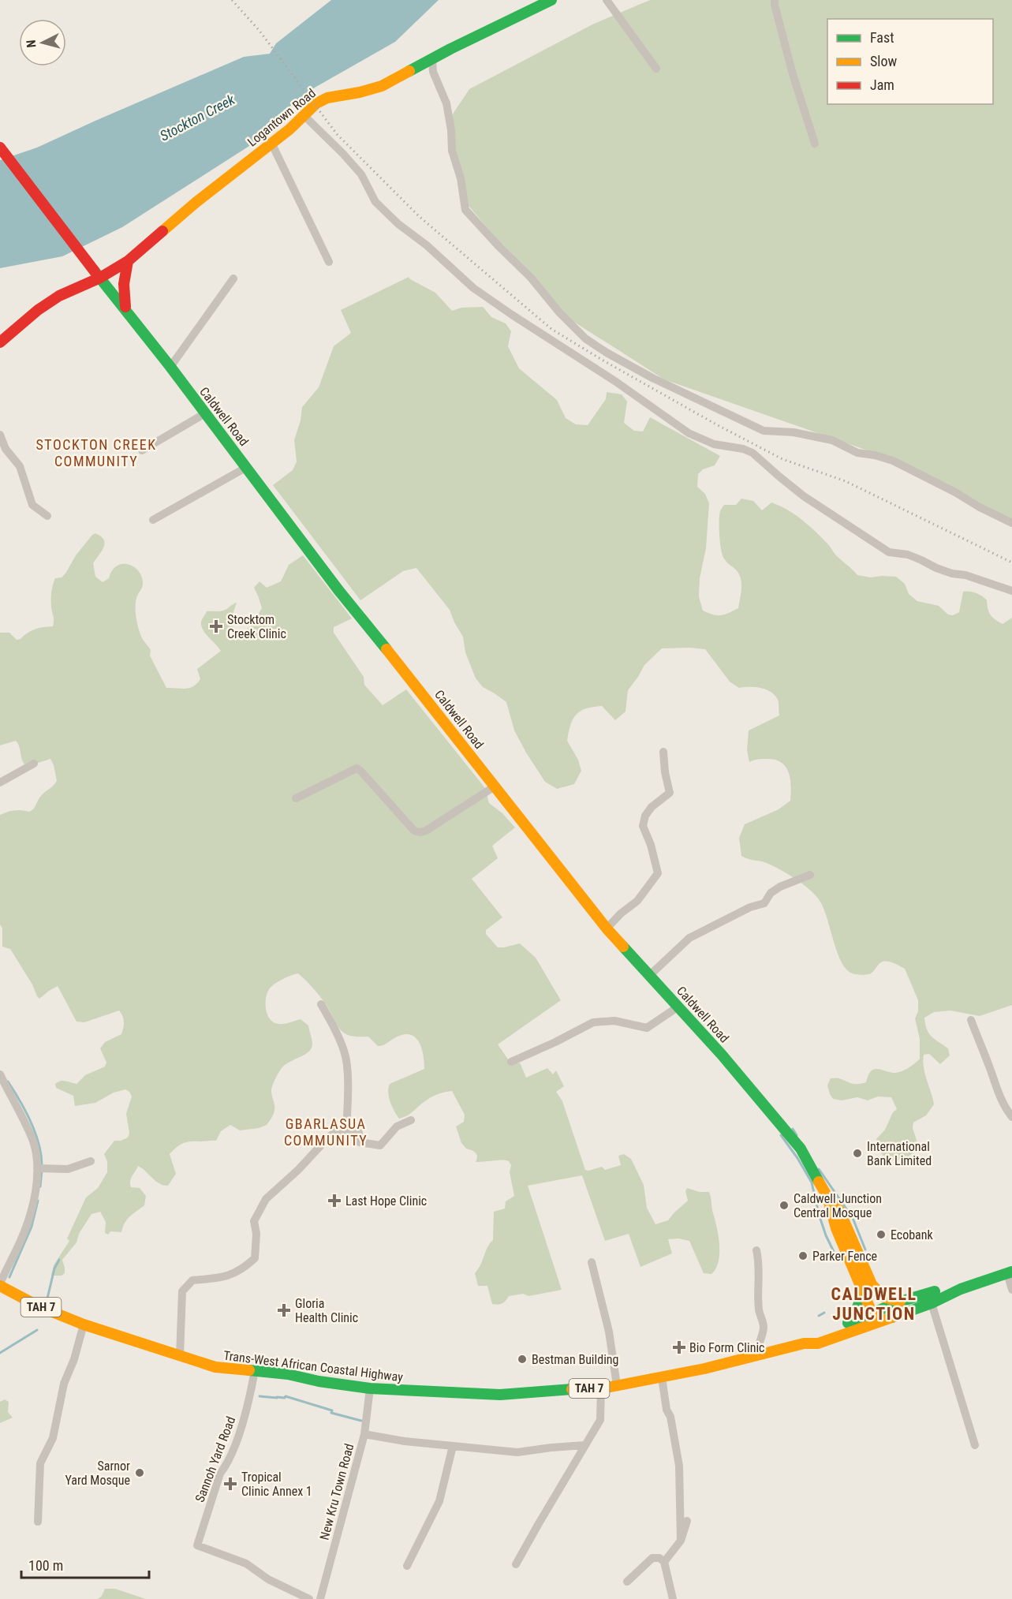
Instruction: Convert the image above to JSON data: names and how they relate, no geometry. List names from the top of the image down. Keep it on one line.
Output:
{"streets":{"main road":["Logantown Road","Caldwell Road","TAH 7","Trans-West African Coastal Highway"],"street":["Sannoh Yard Road","New Kru Town Road"]},"crossings":[["Logantown Road","Caldwell Road"],["Caldwell Road","Trans-West African Coastal Highway"],["Trans-West African Coastal Highway","Sannoh Yard Road"],["Trans-West African Coastal Highway","New Kru Town Road"]],"districts":["STOCKTON CREEK COMMUNITY","GBARLASUA COMMUNITY","CALDWELL JUNCTION"],"water":["Stockton Creek"],"places":{"health":["Stocktom Creek Clinic","Last Hope Clinic","Gloria Health Clinic","Bio Form Clinic","Tropical Clinic Annex 1"],"other":["International Bank Limited","Caldwell Junction Central Mosque","Ecobank","Parker Fence","Bestman Building","Sarnor Yard Mosque"]},"legend":["Fast","Slow","Jam"],"scale_bar":"100 m","north":"left"}
